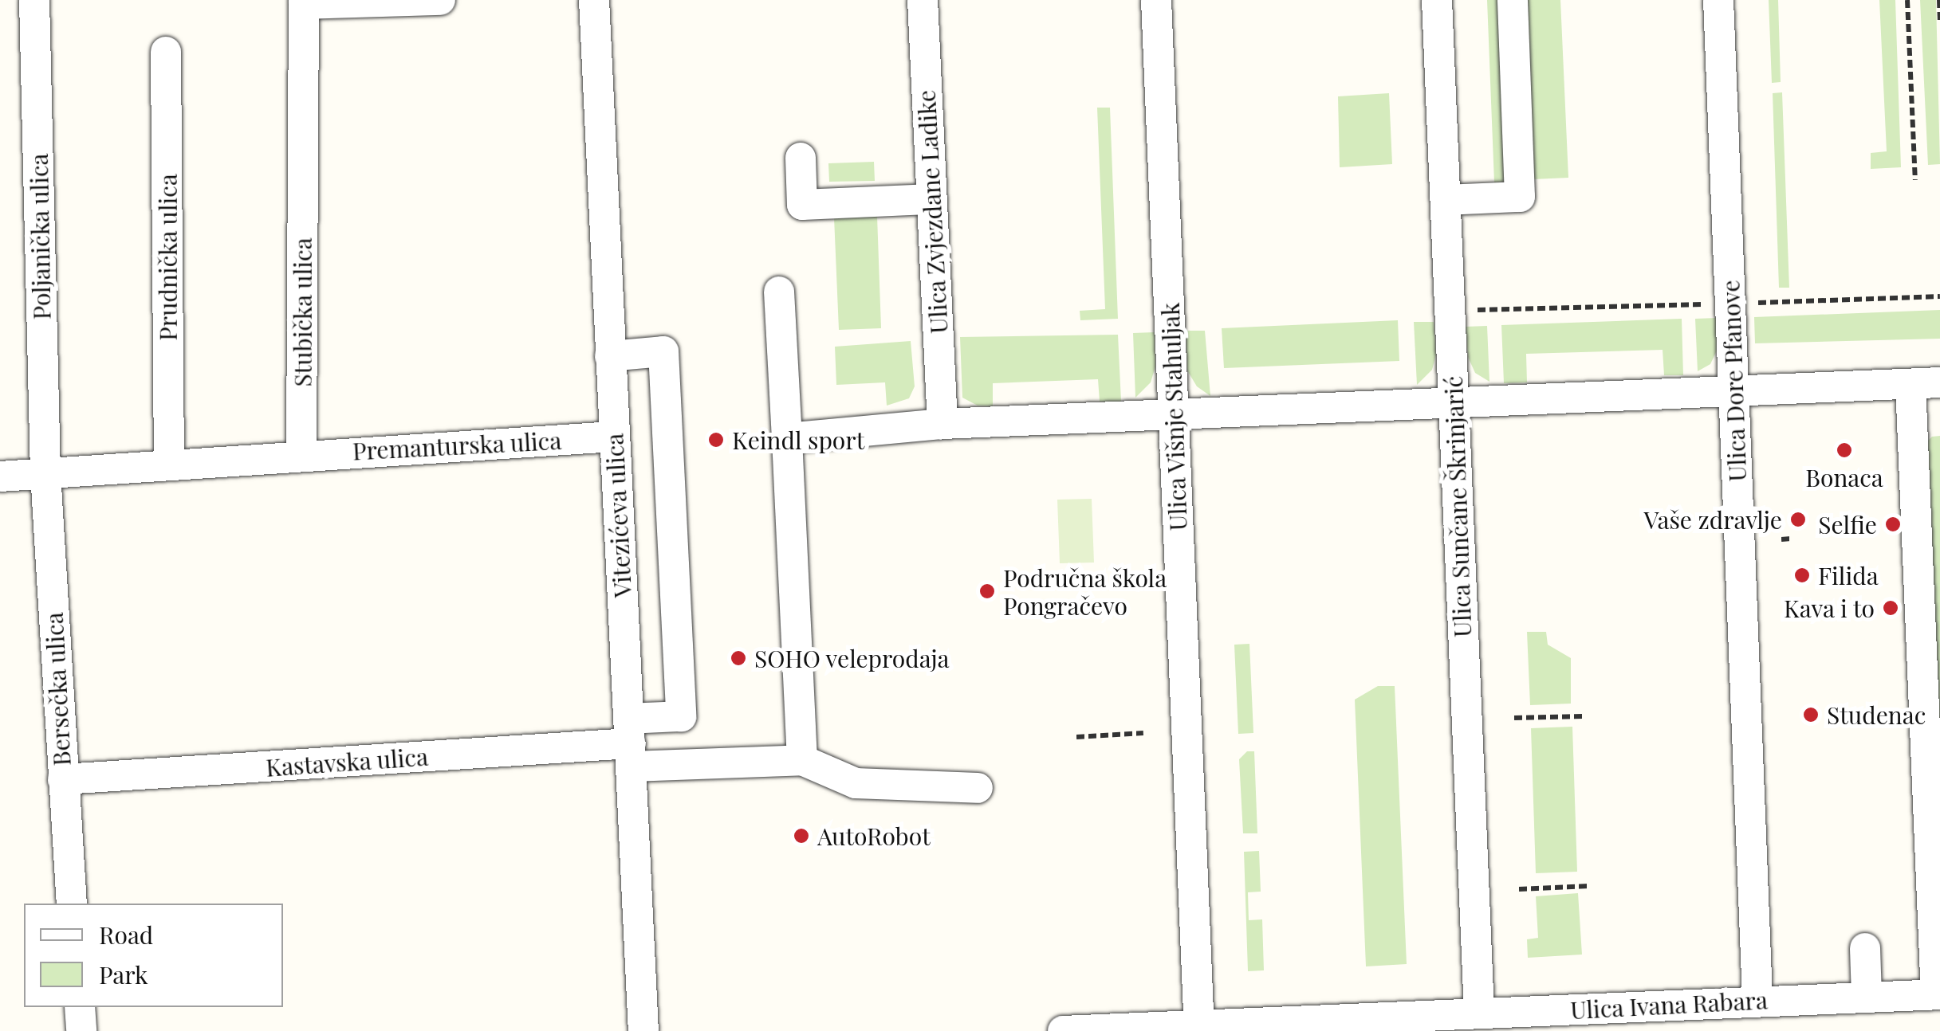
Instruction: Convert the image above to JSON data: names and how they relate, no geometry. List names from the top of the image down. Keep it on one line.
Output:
{"streets":{"street":["Ulica Zvjezdane Ladike","Poljanička ulica","Prudnička ulica","Stubička ulica","Ulica Dore Pfanove","Ulica Višnje Stahuljak","Premanturska ulica","Ulica Sunčane Škrinjarić","Vitezićeva ulica","Bersečka ulica","Kastavska ulica","Ulica Ivana Rabara"]},"crossings":[["Poljanička ulica","Bersečka ulica"],["Stubička ulica","Premanturska ulica"],["Ulica Dore Pfanove","Ulica Ivana Rabara"],["Ulica Višnje Stahuljak","Ulica Ivana Rabara"],["Premanturska ulica","Vitezićeva ulica"],["Ulica Sunčane Škrinjarić","Ulica Ivana Rabara"],["Vitezićeva ulica","Kastavska ulica"],["Bersečka ulica","Kastavska ulica"]],"places":["Keindl sport","Bonaca","Vaše zdravlje","Selfie","Filida","Područna škola Pongračevo","Kava i to","SOHO veleprodaja","Studenac","AutoRobot"],"legend":["Road","Park"]}
